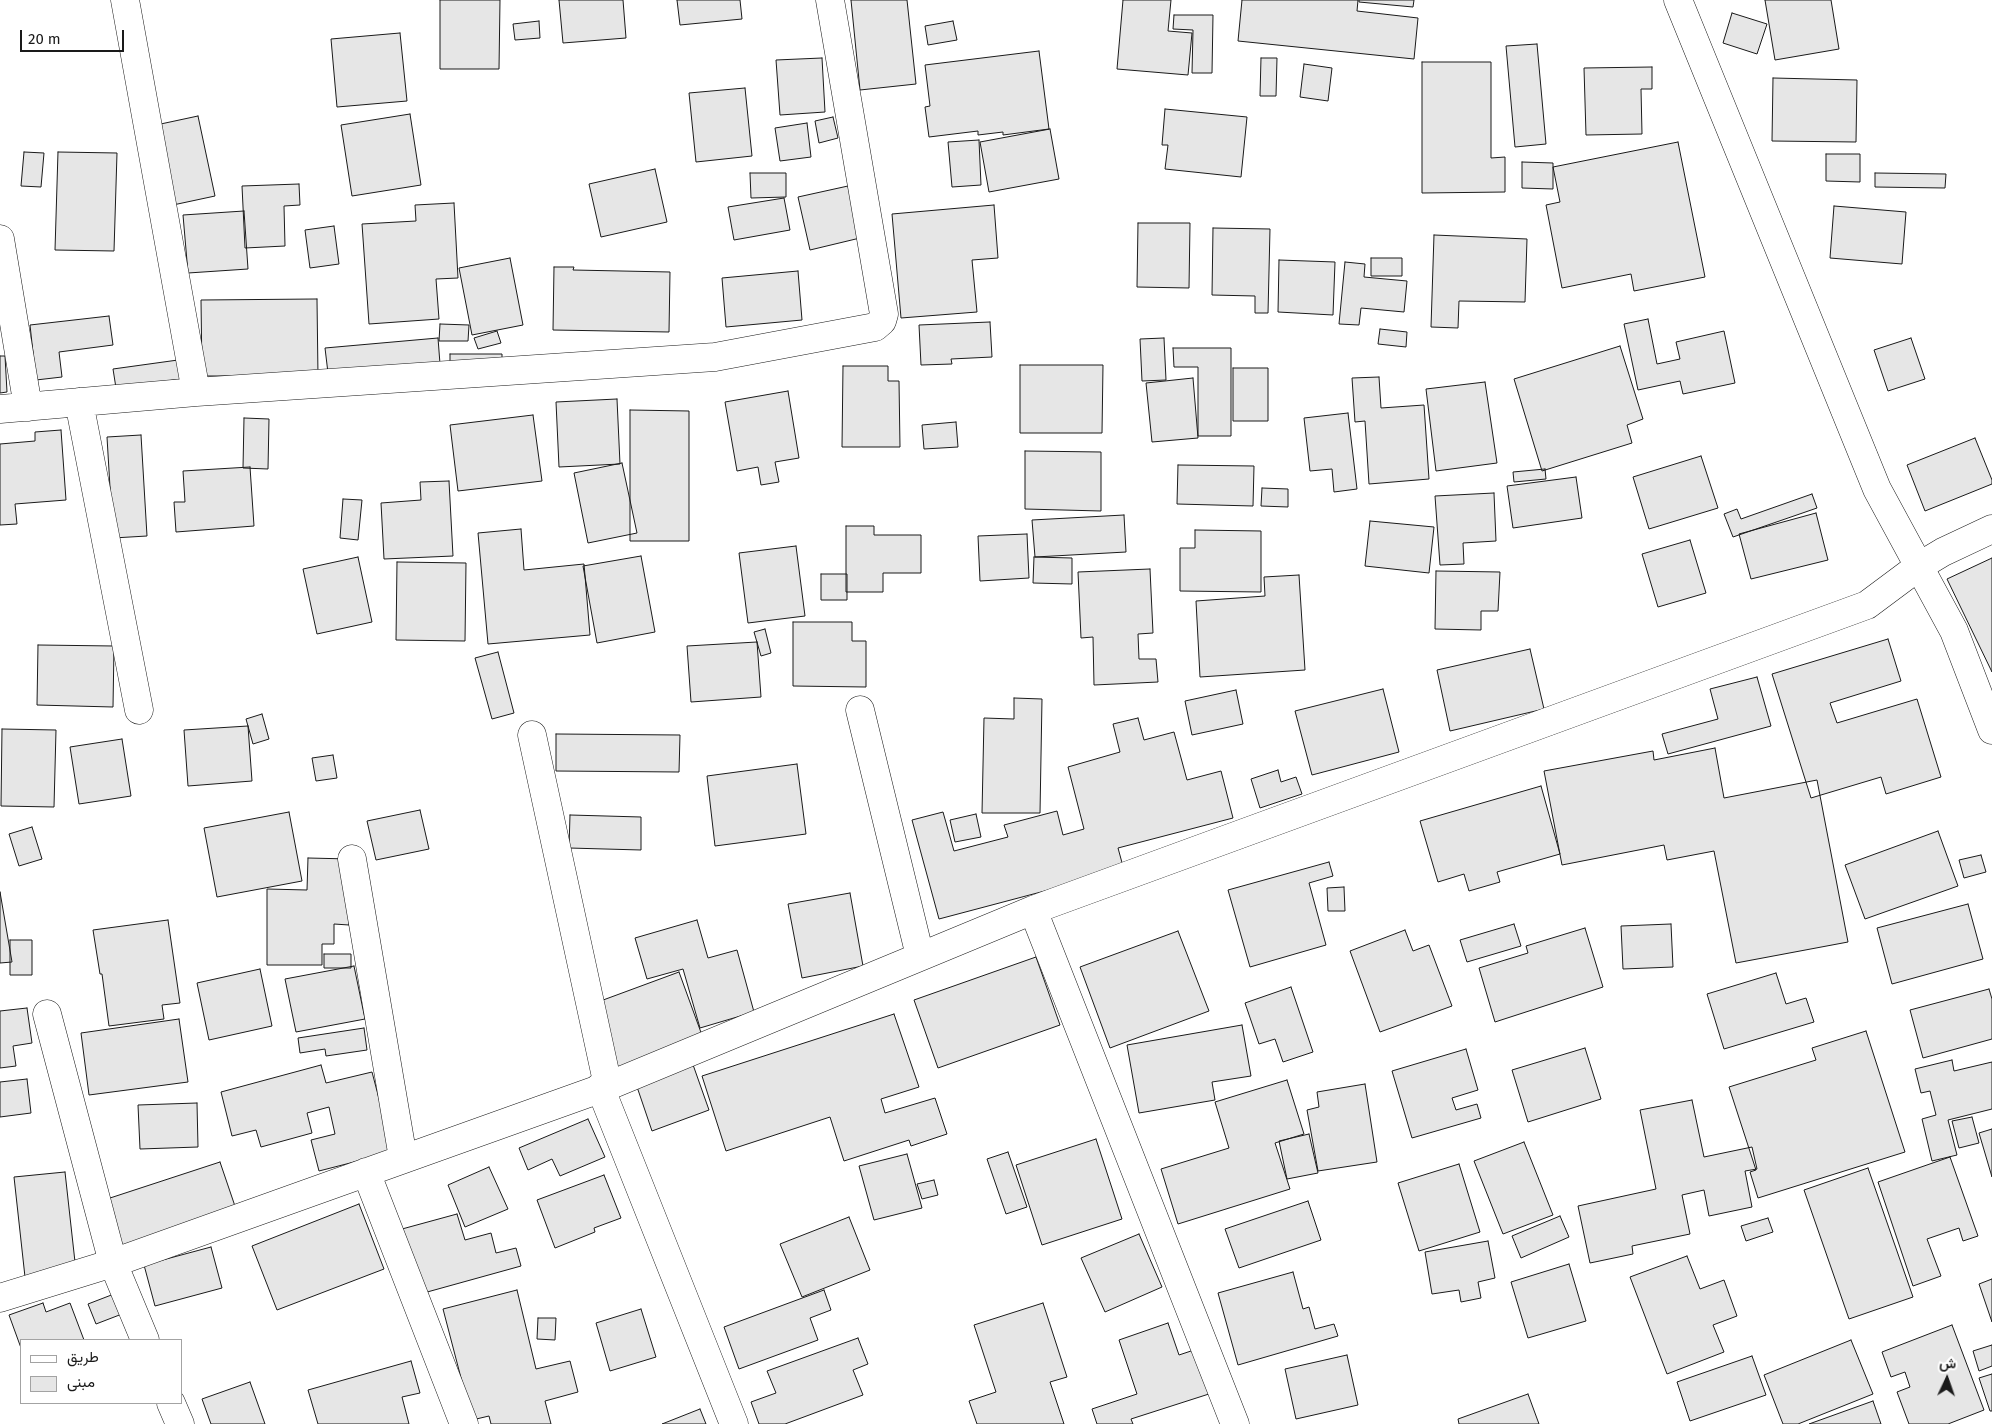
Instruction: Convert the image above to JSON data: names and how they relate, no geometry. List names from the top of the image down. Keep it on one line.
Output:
{"legend":["طريق","مبنى"],"scale_bar":"20 m","north":"top"}
